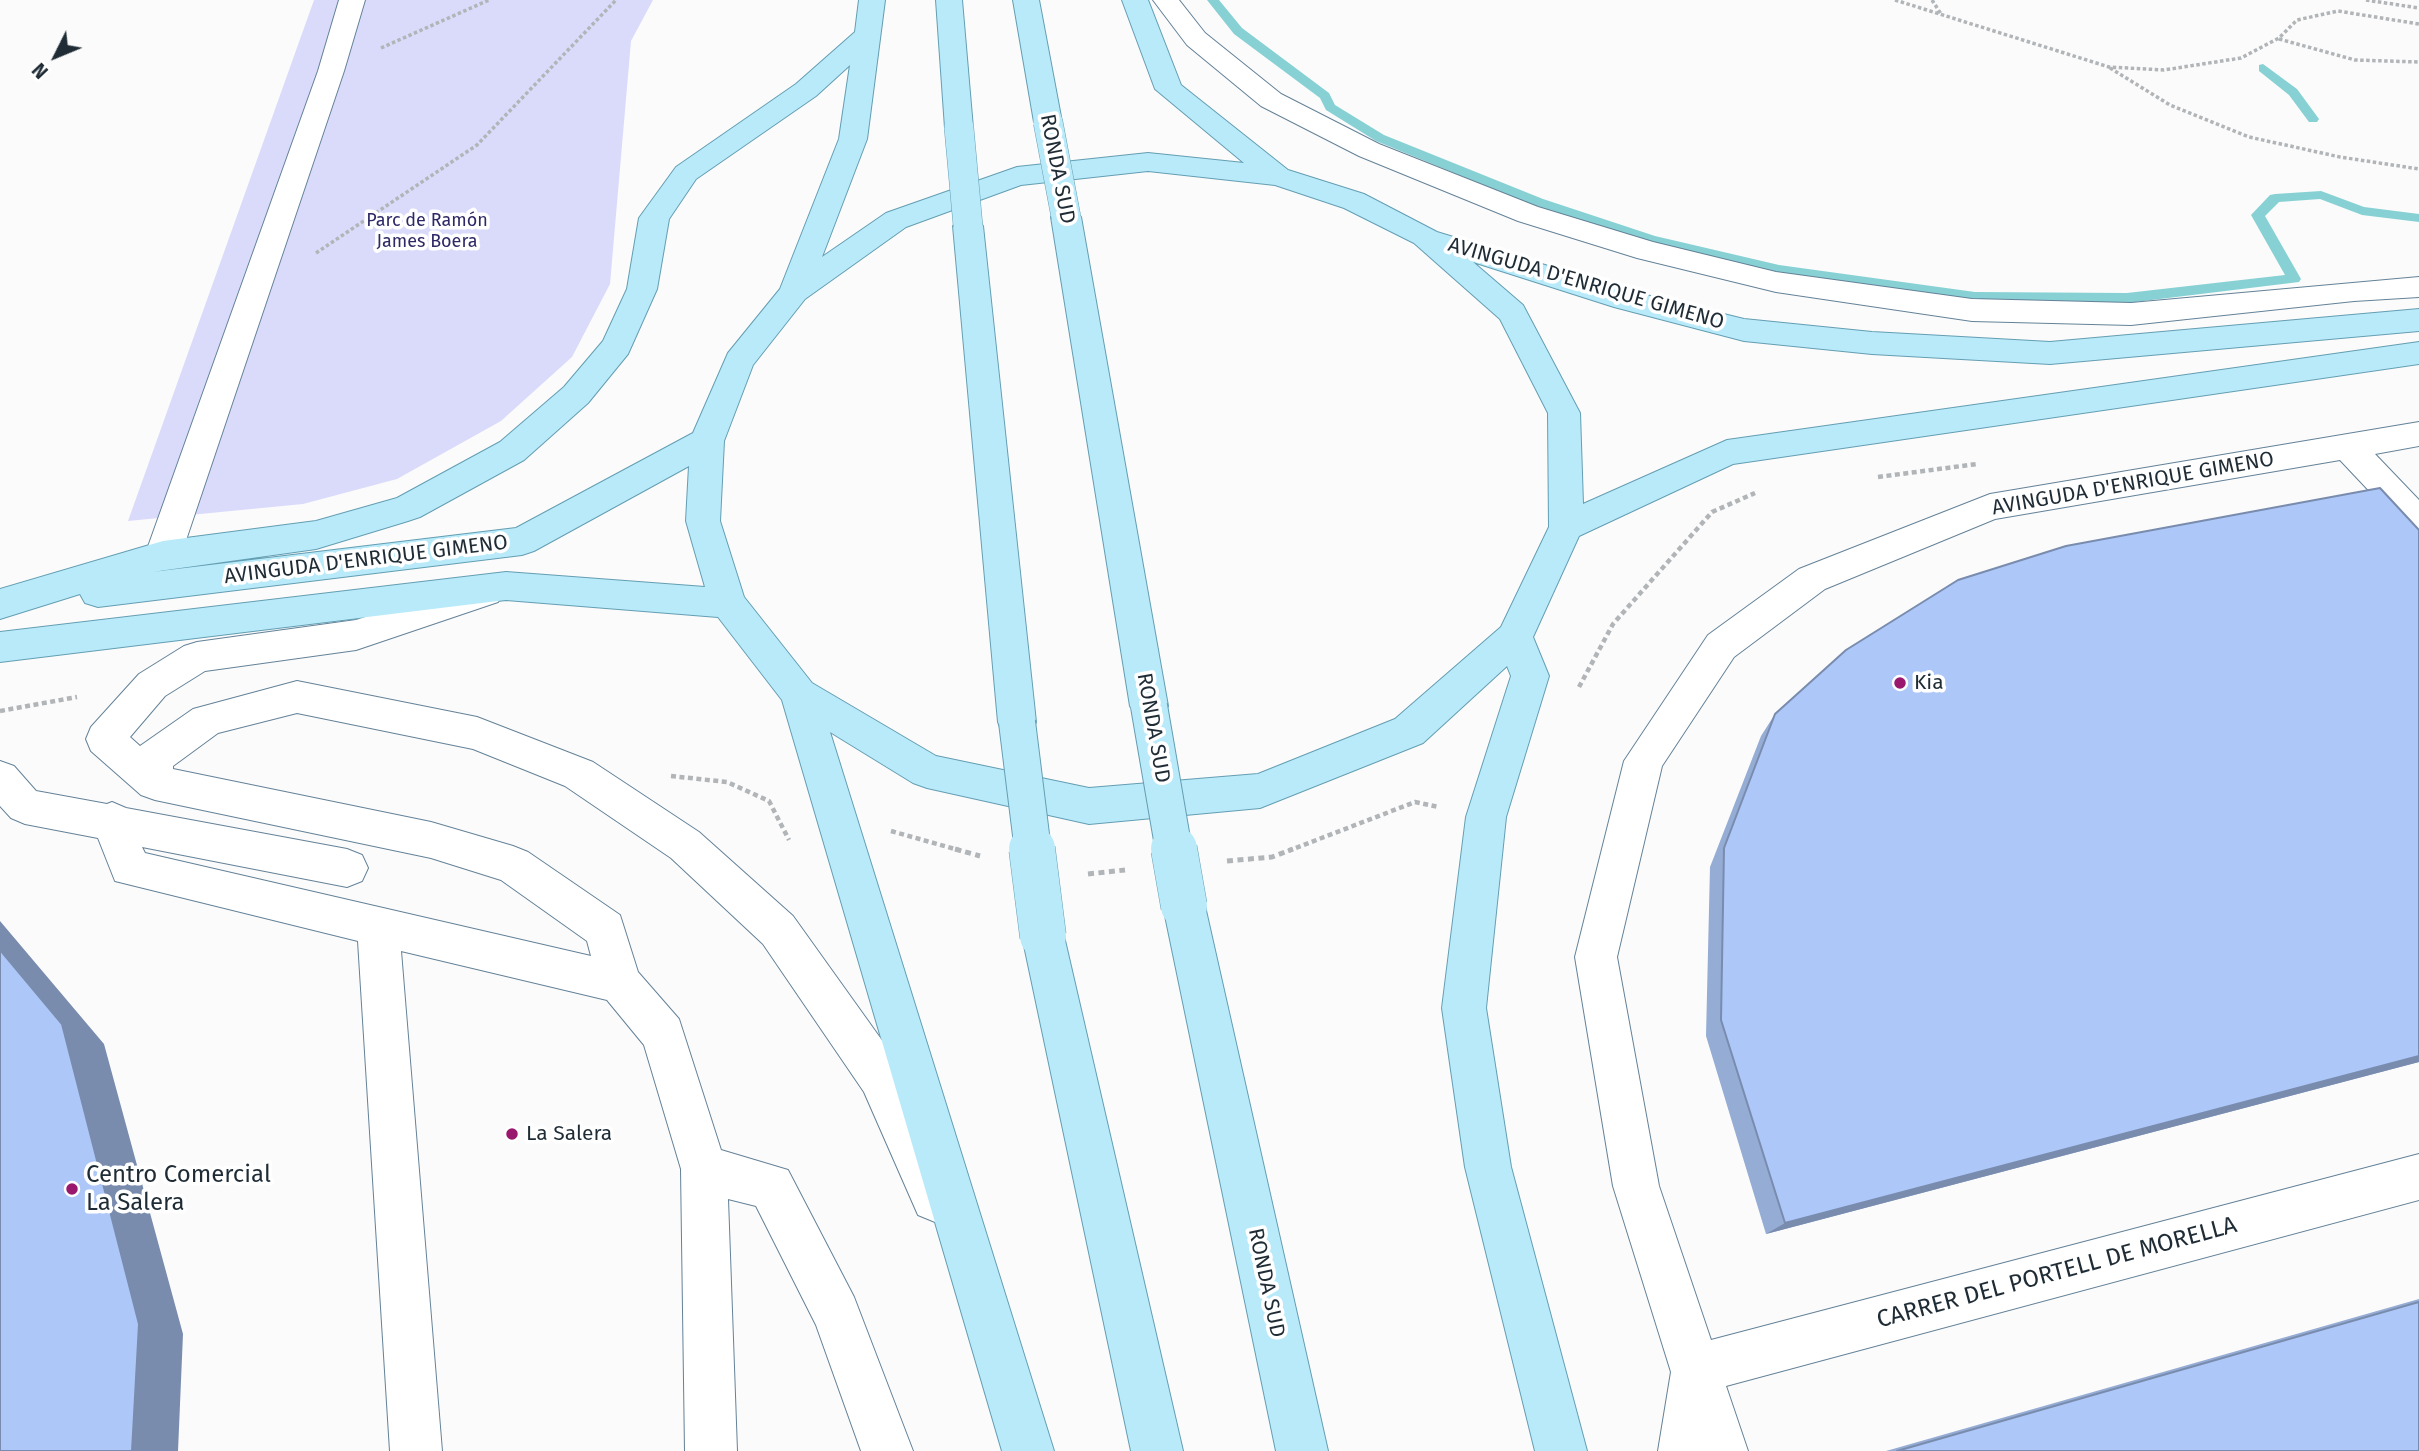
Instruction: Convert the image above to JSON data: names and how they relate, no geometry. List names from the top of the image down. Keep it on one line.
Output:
{"streets":{"main road":["RONDA SUD","AVINGUDA D'ENRIQUE GIMENO"],"street":["CARRER DEL PORTELL DE MORELLA"]},"crossings":[["AVINGUDA D'ENRIQUE GIMENO","CARRER DEL PORTELL DE MORELLA"]],"parks":["Parc de Ramón James Boera"],"places":["Kia","La Salera","Centro Comercial La Salera"],"north":"bottom left"}
